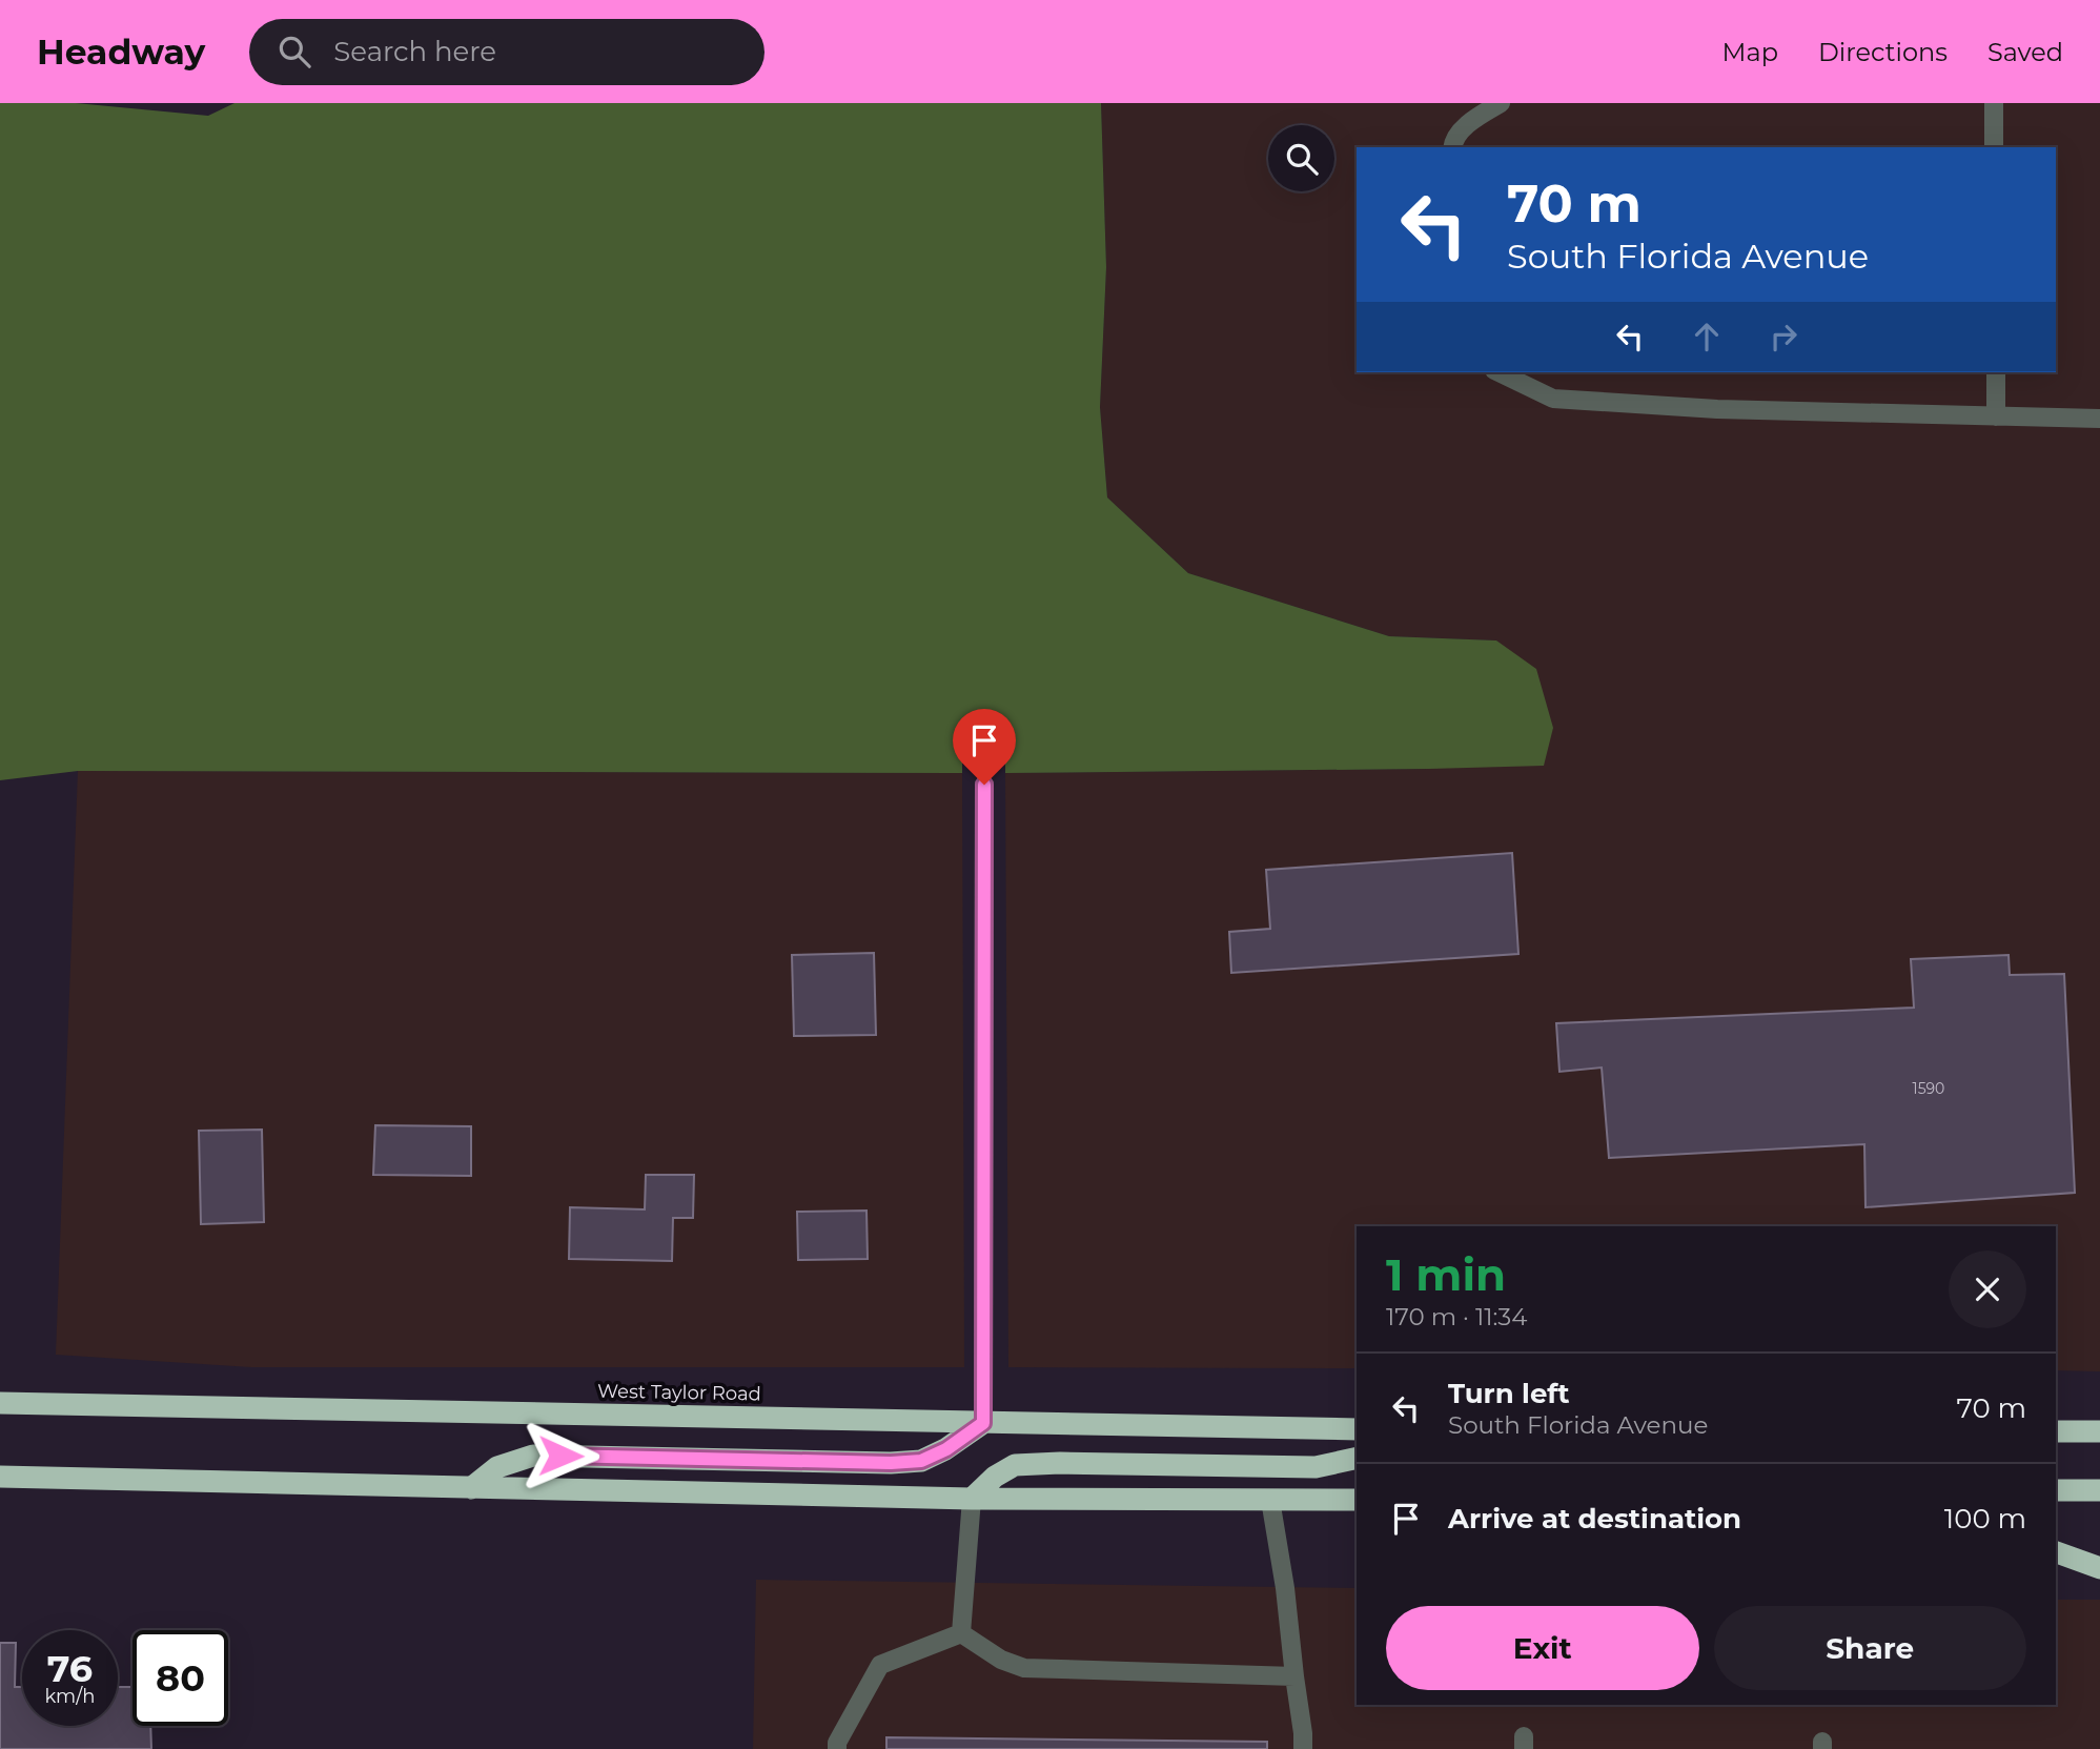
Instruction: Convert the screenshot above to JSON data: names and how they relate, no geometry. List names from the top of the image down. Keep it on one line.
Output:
{"streets":{"highway":["West Taylor Road"]},"house_numbers":["1590"],"page":{"header":"Headway","search":"Search here","nav":["Map","Directions","Saved"],"turn":["70 m","South Florida Avenue"],"heading":["1 min","170 m · 11:34"],"list":[{"name":"Turn left","note":"South Florida Avenue","value":"70 m"},{"name":"Arrive at destination","value":"100 m"}],"buttons":["Exit","Share"],"speed":"76 km/h","limit":"80"}}
